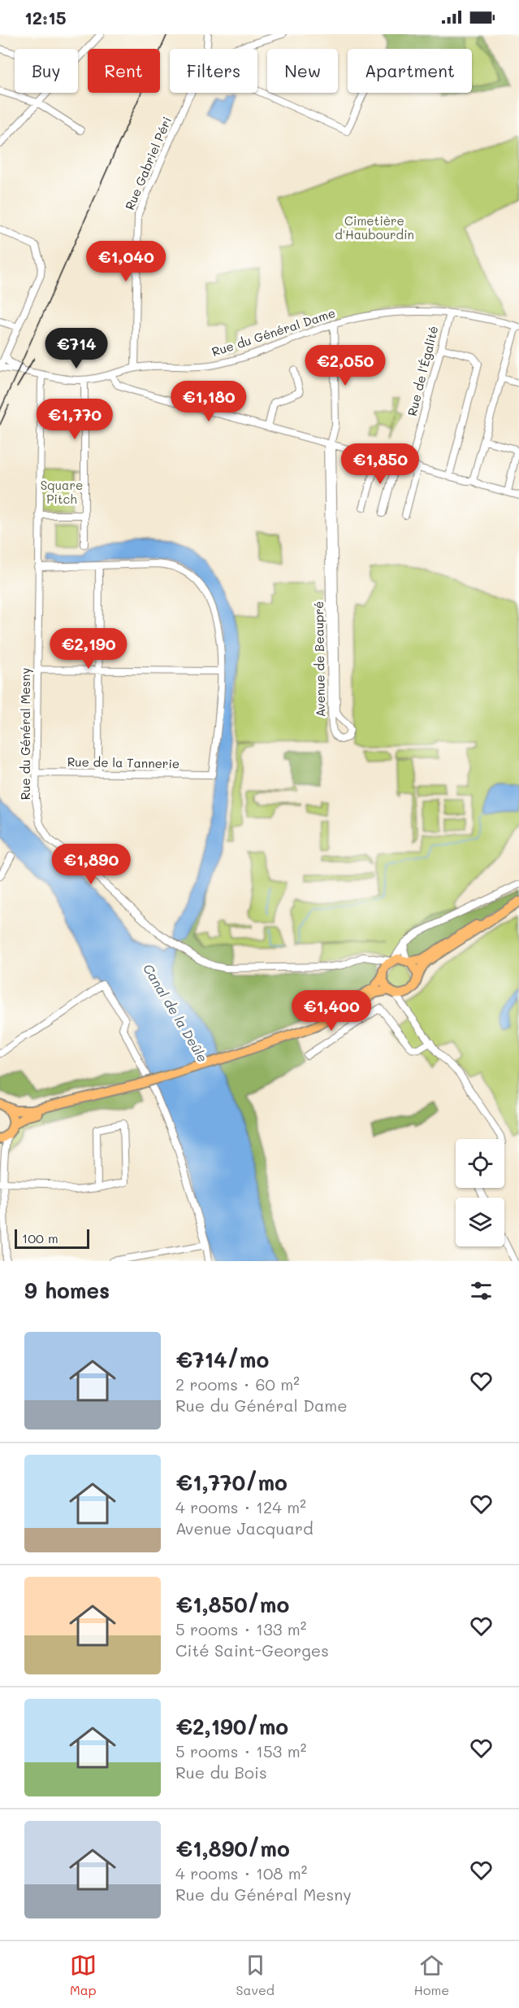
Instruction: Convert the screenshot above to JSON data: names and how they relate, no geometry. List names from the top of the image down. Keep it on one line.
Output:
{"streets":{"street":["Rue Gabriel Péri","Rue du Général Dame","Rue de l'Égalité","Avenue de Beaupré","Rue du Général Mesny","Rue de la Tannerie"]},"crossings":[["Rue Gabriel Péri","Rue du Général Dame"],["Rue du Général Dame","Rue de l'Égalité"],["Rue du Général Dame","Rue du Général Mesny"],["Rue du Général Mesny","Rue de la Tannerie"]],"water":["Canal de la Deûle"],"parks":["Cimetière d'Haubourdin","Square Pitch"],"scale_bar":"100 m","page":{"status":"12:15","chip":["Buy","Rent","Filters","New","Apartment"],"price":["€1,040","€714","€2,050","€1,180","€1,770","€1,850","€2,190","€1,890","€1,400"],"scale":"100 m","heading":"9 homes","list":[{"name":"€714/mo","note":"2 rooms · 60 m² · Rue du Général Dame"},{"name":"€1,770/mo","note":"4 rooms · 124 m² · Avenue Jacquard"},{"name":"€1,850/mo","note":"5 rooms · 133 m² · Cité Saint-Georges"},{"name":"€2,190/mo","note":"5 rooms · 153 m² · Rue du Bois"},{"name":"€1,890/mo","note":"4 rooms · 108 m² · Rue du Général Mesny"}],"tabs":["Map","Saved","Home"]}}
